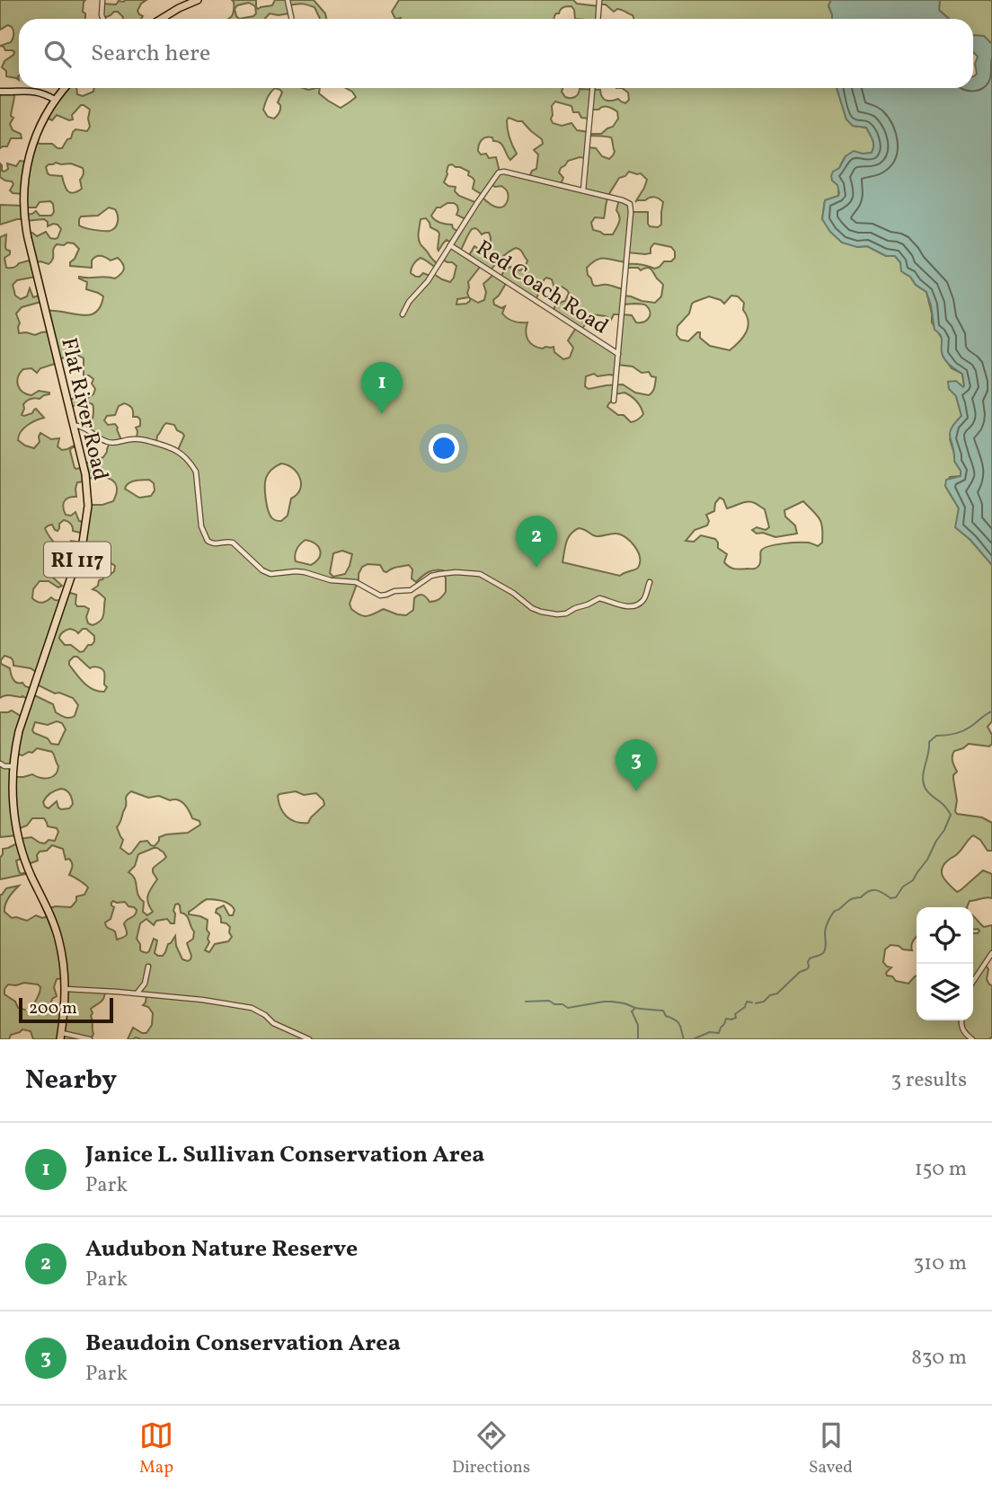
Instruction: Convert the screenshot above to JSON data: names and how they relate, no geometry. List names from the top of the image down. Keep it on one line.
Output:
{"streets":{"main road":["Flat River Road","RI 117"],"street":["Red Coach Road"]},"scale_bar":"200 m","page":{"search":"Search here","pins":["1","2","3"],"scale":"200 m","heading":["Nearby","3 results"],"list":[{"mark":"1","name":"Janice L. Sullivan Conservation Area","note":"Park","value":"150 m"},{"mark":"2","name":"Audubon Nature Reserve","note":"Park","value":"310 m"},{"mark":"3","name":"Beaudoin Conservation Area","note":"Park","value":"830 m"}],"nav":["Map","Directions","Saved"]}}
